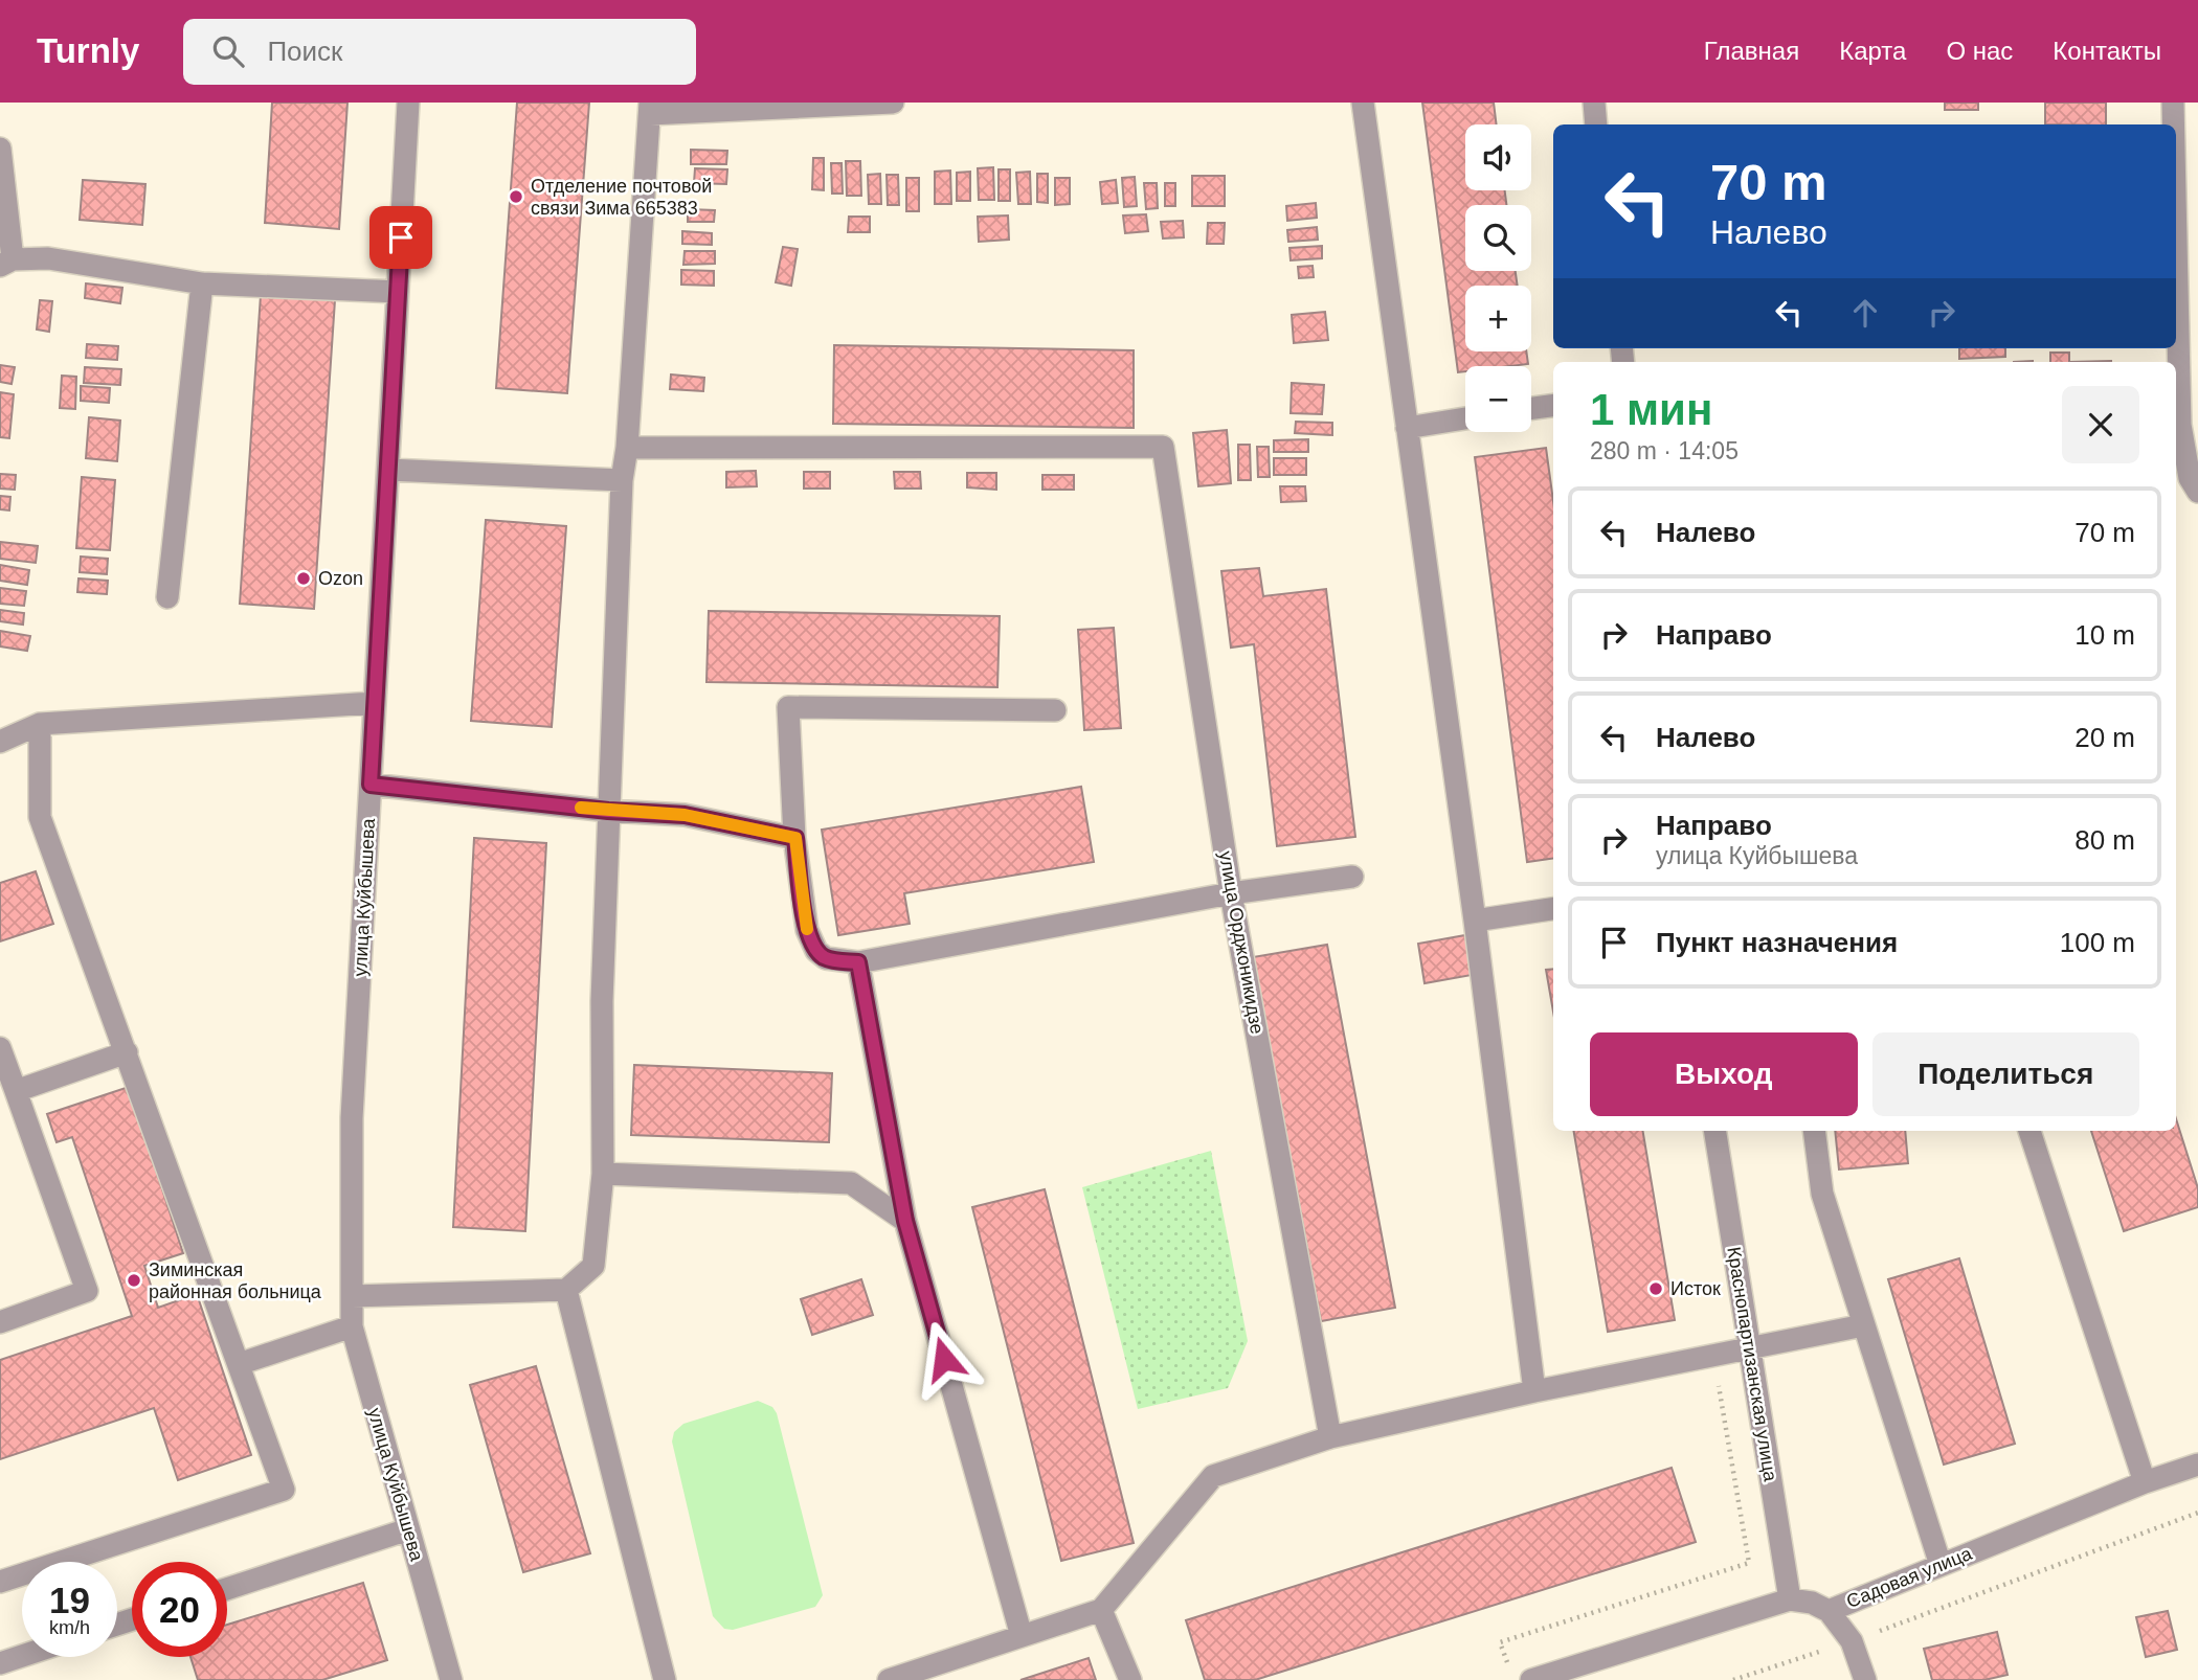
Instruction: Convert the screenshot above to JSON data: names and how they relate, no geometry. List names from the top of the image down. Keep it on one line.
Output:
{"streets":{"street":["улица Куйбышева","улица Орджоникидзе","Краснопартизанская улица","Садовая улица"]},"crossings":[["Краснопартизанская улица","Садовая улица"]],"places":["Отделение почтовой связи Зима 665383","Ozon","Зиминская районная больница","Исток"],"page":{"header":"Turnly","search":"Поиск","nav":["Главная","Карта","О нас","Контакты"],"map_buttons":["+","−"],"turn":["70 m","Налево"],"heading":["1 мин","280 m · 14:05"],"list":[{"name":"Налево","value":"70 m"},{"name":"Направо","value":"10 m"},{"name":"Налево","value":"20 m"},{"name":"Направо","note":"улица Куйбышева","value":"80 m"},{"name":"Пункт назначения","value":"100 m"}],"buttons":["Выход","Поделиться"],"speed":"19 km/h","limit":"20"}}
